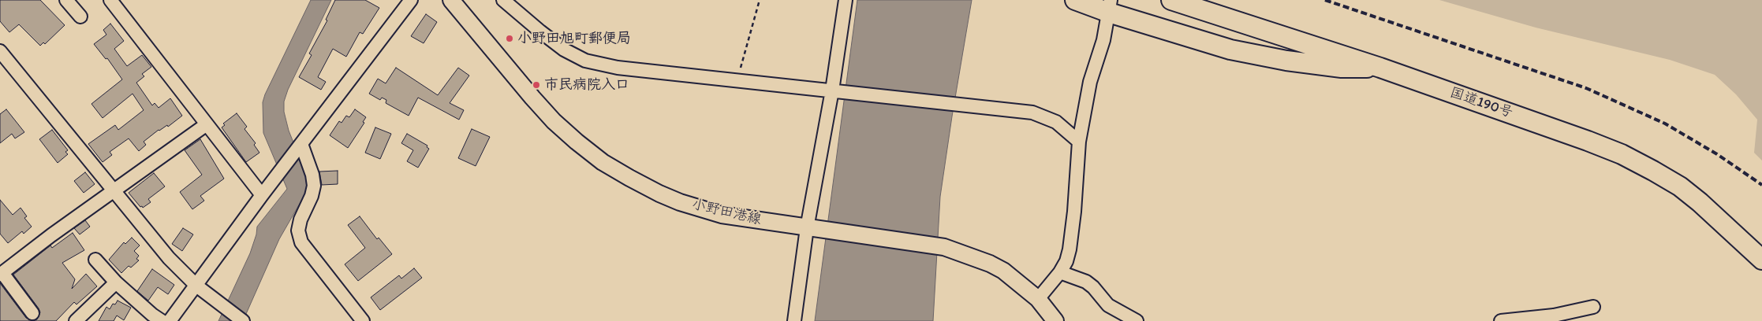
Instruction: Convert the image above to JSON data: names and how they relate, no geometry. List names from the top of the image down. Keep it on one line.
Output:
{"streets":{"highway":["国道190号"],"main road":["小野田港線"]},"places":["小野田旭町郵便局","市民病院入口"]}
